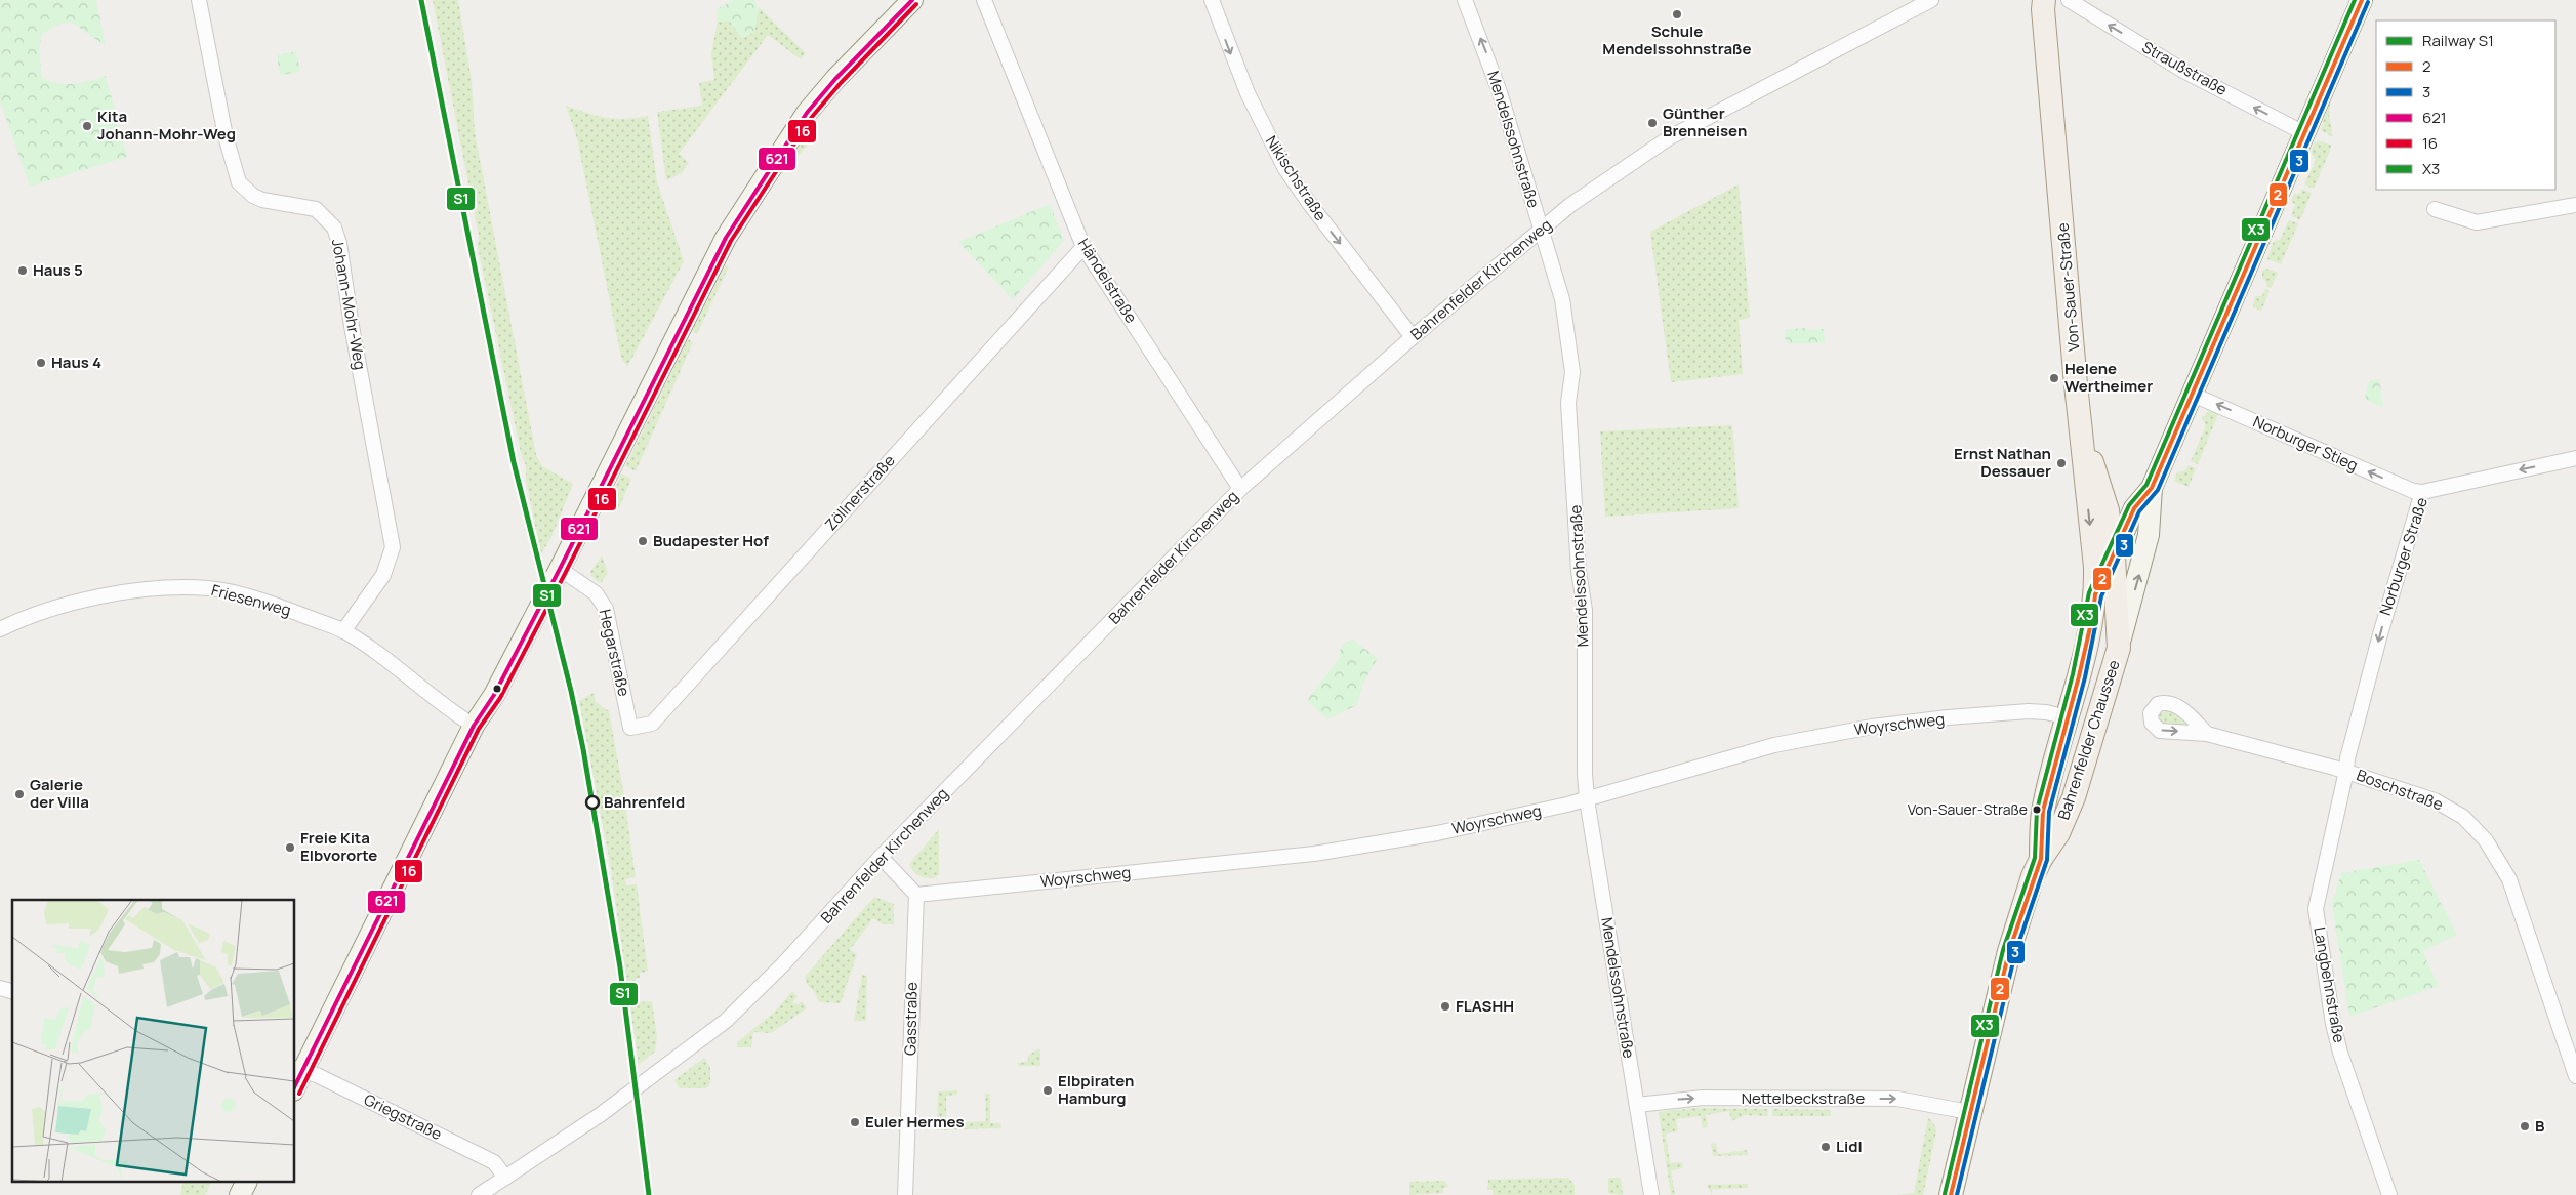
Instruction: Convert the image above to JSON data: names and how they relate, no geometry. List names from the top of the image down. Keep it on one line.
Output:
{"streets":{"main road":["Von-Sauer-Straße","Bahrenfelder Chaussee"],"street":["Straußstraße","Mendelssohnstraße","Nikischstraße","Bahrenfelder Kirchenweg","Händelstraße","Johann-Mohr-Weg","Norburger Stieg","Zöllnerstraße","Norburger Straße","Friesenweg","Hegarstraße","Woyrschweg","Boschstraße","Langbehnstraße","Gasstraße","Nettelbeckstraße","Griegstraße"]},"crossings":[["Straußstraße","Bahrenfelder Chaussee"],["Mendelssohnstraße","Bahrenfelder Kirchenweg"],["Mendelssohnstraße","Woyrschweg"],["Mendelssohnstraße","Nettelbeckstraße"],["Nikischstraße","Bahrenfelder Kirchenweg"],["Bahrenfelder Kirchenweg","Händelstraße"],["Bahrenfelder Kirchenweg","Griegstraße"],["Händelstraße","Zöllnerstraße"],["Von-Sauer-Straße","Bahrenfelder Chaussee"],["Johann-Mohr-Weg","Friesenweg"],["Norburger Stieg","Norburger Straße"],["Norburger Stieg","Bahrenfelder Chaussee"],["Zöllnerstraße","Hegarstraße"],["Norburger Straße","Boschstraße"],["Norburger Straße","Langbehnstraße"],["Woyrschweg","Bahrenfelder Chaussee"],["Woyrschweg","Gasstraße"],["Bahrenfelder Chaussee","Nettelbeckstraße"],["Boschstraße","Langbehnstraße"]],"one_way":["Straußstraße","Nikischstraße","Norburger Stieg","Norburger Straße","Nettelbeckstraße"],"places":["Schule Mendelssohnstraße","Günther Brenneisen","Kita Johann-Mohr-Weg","Haus 5","Haus 4","Helene Wertheimer","Ernst Nathan Dessauer","Budapester Hof","Galerie der Villa","Bahrenfeld","Von-Sauer-Straße","Freie Kita Elbvororte","FLASHH","Elbpiraten Hamburg","Euler Hermes","B","Lidl"],"lines":["rail line S1","transit line 2","transit line 621","transit line X3","transit line 3","transit line 16"],"legend":["Railway S1","2","3","621","16","X3"]}
